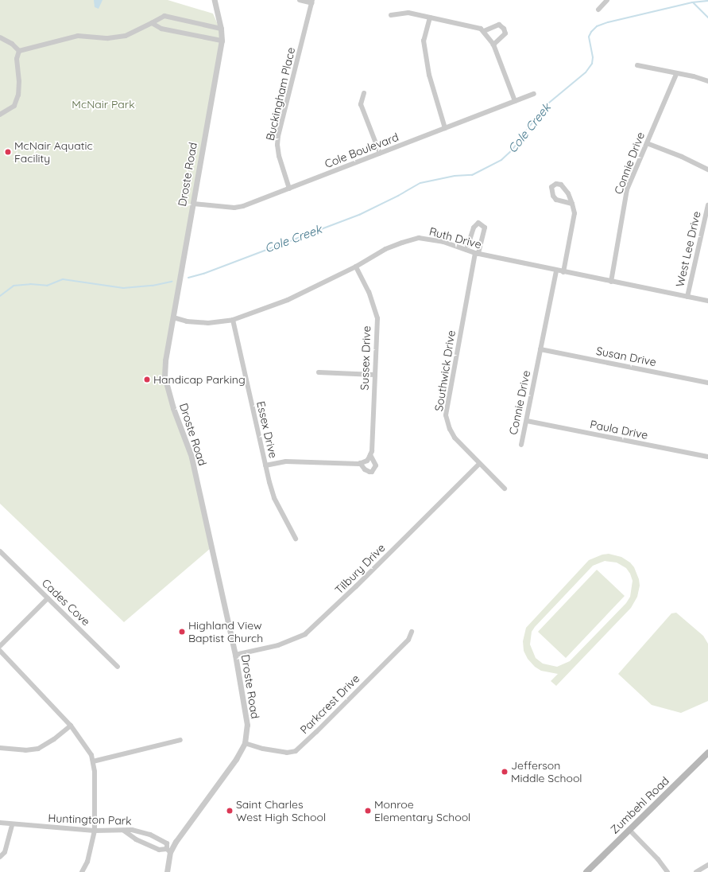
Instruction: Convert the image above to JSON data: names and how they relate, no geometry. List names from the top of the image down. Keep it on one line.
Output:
{"streets":{"main road":["Zumbehl Road"],"street":["Buckingham Place","Cole Boulevard","Connie Drive","Droste Road","Ruth Drive","West Lee Drive","Susan Drive","Sussex Drive","Southwick Drive","Essex Drive","Paula Drive","Tilbury Drive","Cades Cove","Parkcrest Drive","Huntington Park"]},"crossings":[["Buckingham Place","Cole Boulevard"],["Cole Boulevard","Droste Road"],["Connie Drive","Ruth Drive"],["Connie Drive","Susan Drive"],["Connie Drive","Paula Drive"],["Droste Road","Ruth Drive"],["Droste Road","Tilbury Drive"],["Droste Road","Parkcrest Drive"],["Droste Road","Huntington Park"],["Ruth Drive","West Lee Drive"],["Ruth Drive","Sussex Drive"],["Ruth Drive","Southwick Drive"],["Ruth Drive","Essex Drive"],["Southwick Drive","Tilbury Drive"]],"water":["Cole Creek"],"parks":["McNair Park"],"places":["McNair Aquatic Facility","Handicap Parking","Highland View Baptist Church","Jefferson Middle School","Saint Charles West High School","Monroe Elementary School"]}
